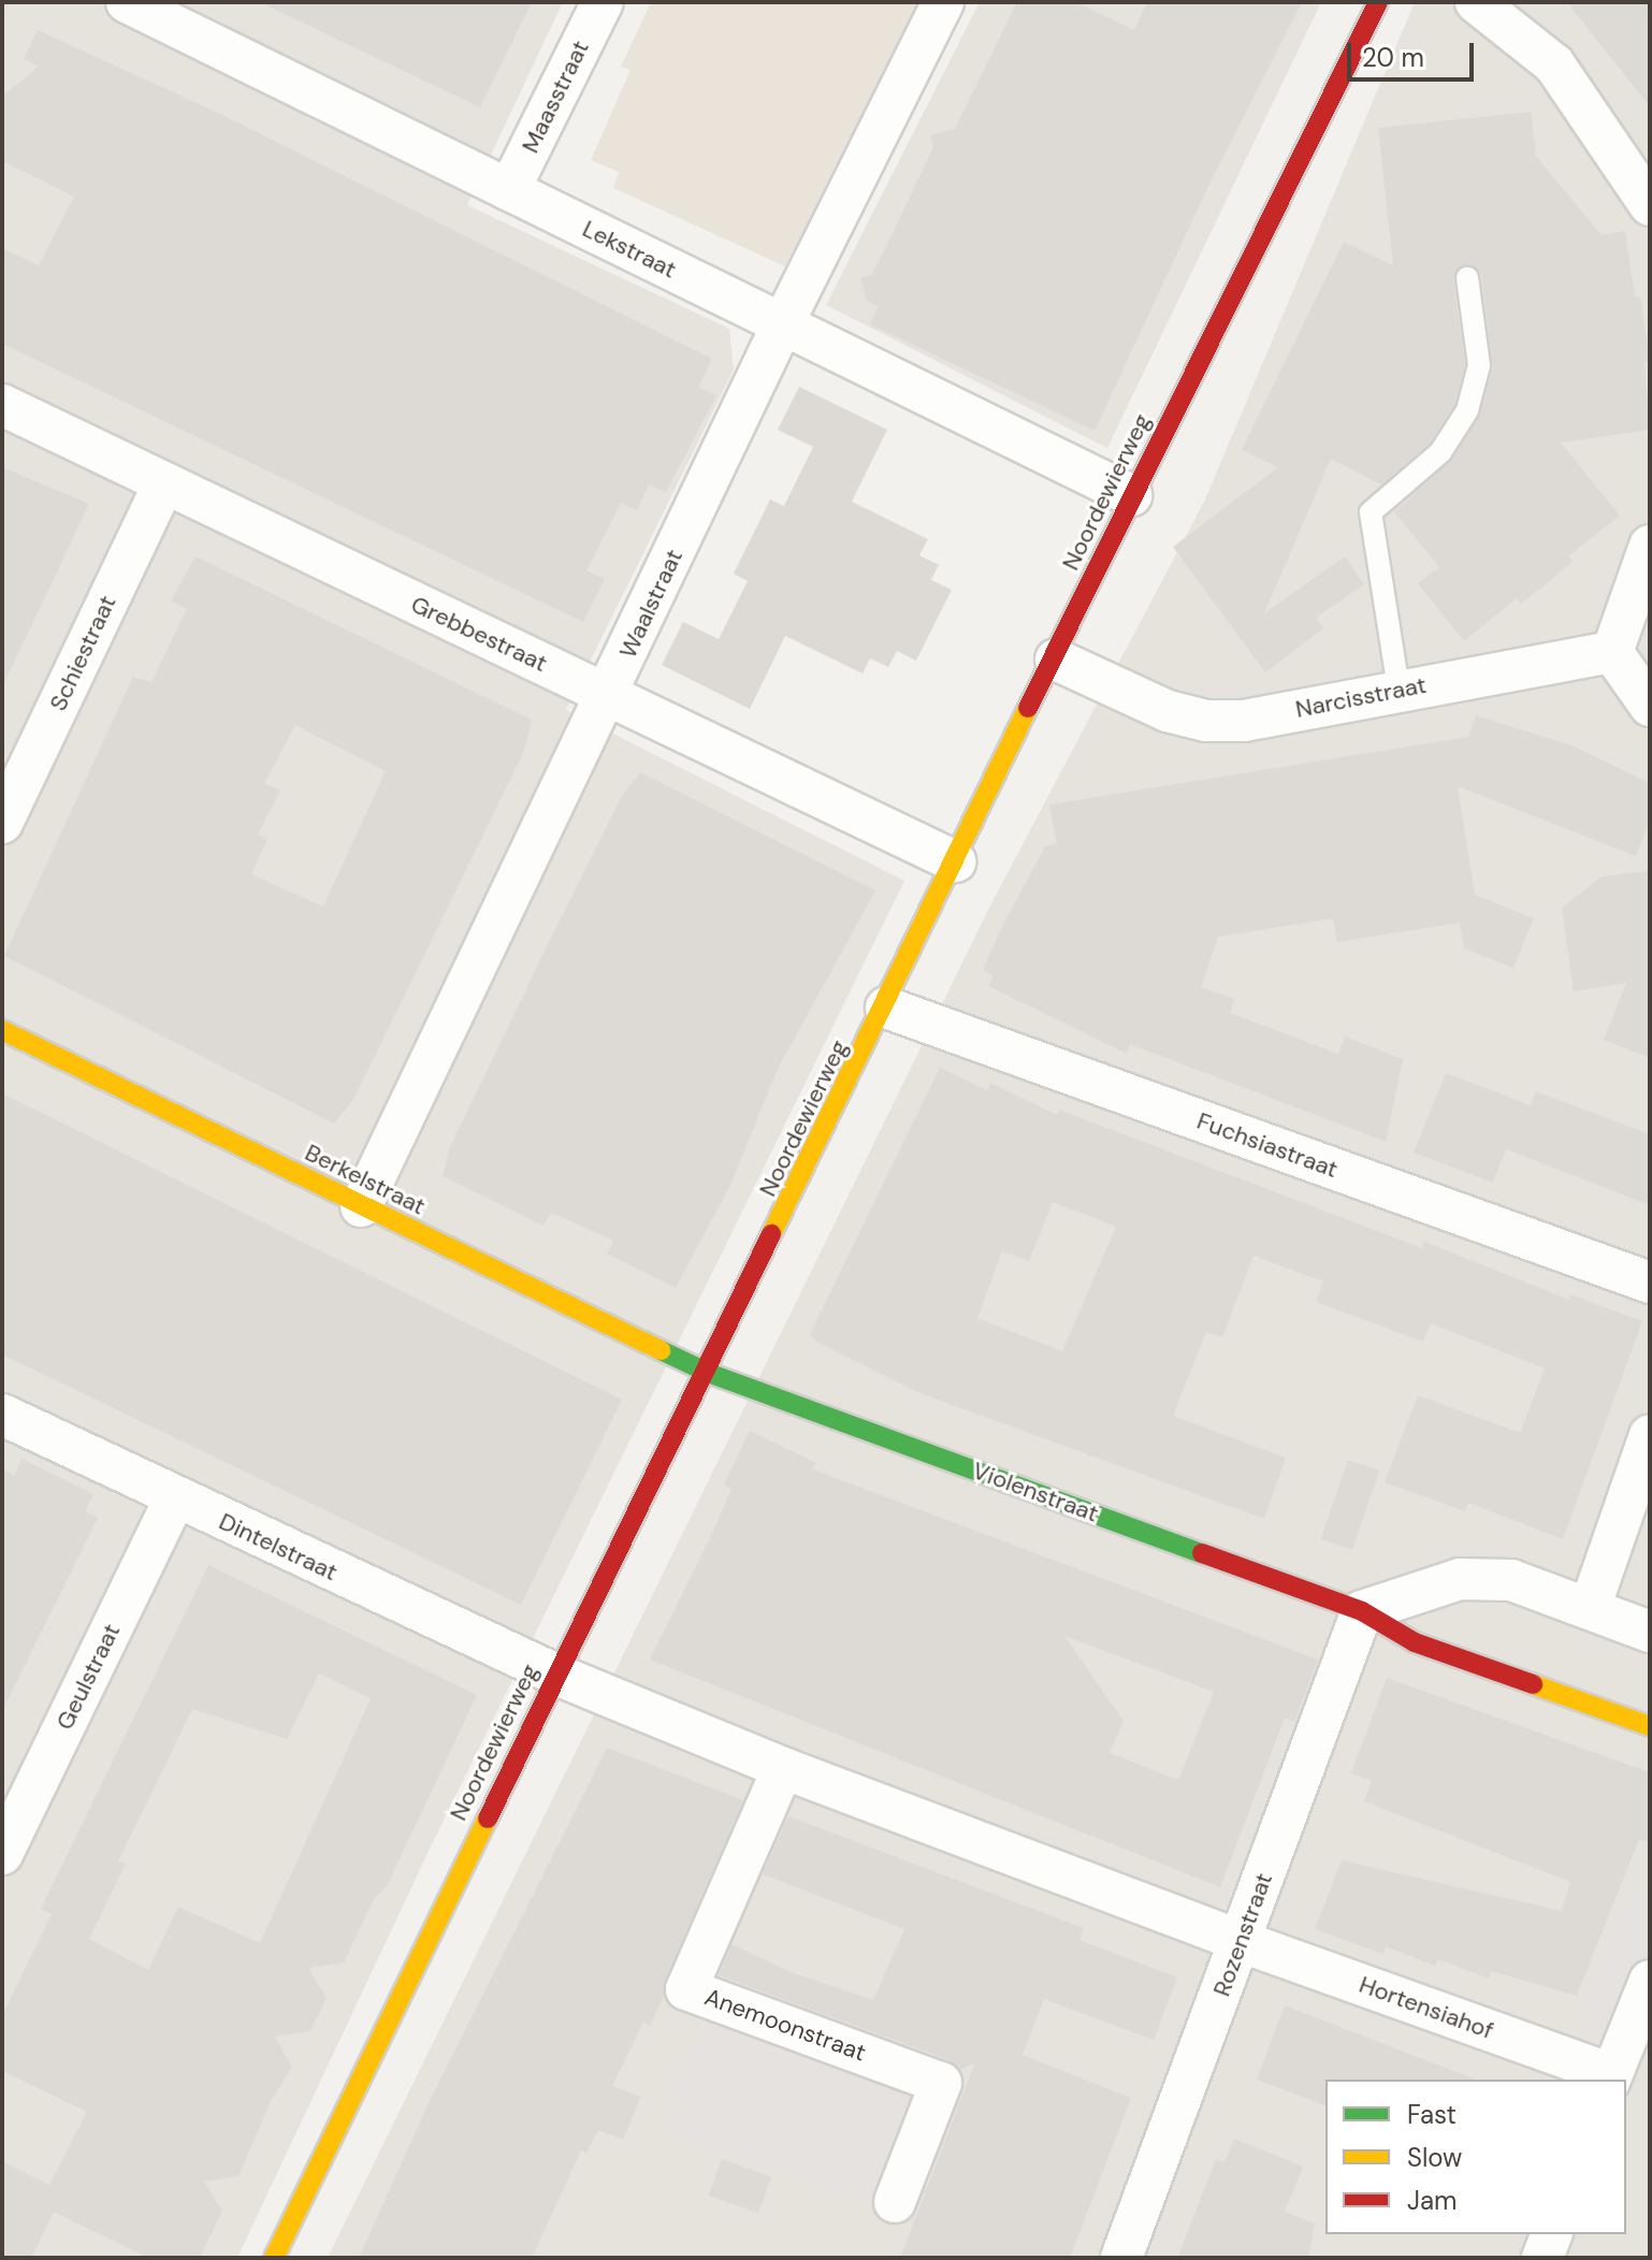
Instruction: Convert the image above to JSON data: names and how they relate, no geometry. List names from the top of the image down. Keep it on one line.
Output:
{"streets":{"street":["Maasstraat","Lekstraat","Noordewierweg","Waalstraat","Grebbestraat","Schiestraat","Narcisstraat","Fuchsiastraat","Berkelstraat","Violenstraat","Dintelstraat","Geulstraat","Rozenstraat","Hortensiahof","Anemoonstraat"]},"crossings":[["Maasstraat","Lekstraat"],["Lekstraat","Noordewierweg"],["Lekstraat","Waalstraat"],["Noordewierweg","Grebbestraat"],["Noordewierweg","Narcisstraat"],["Noordewierweg","Fuchsiastraat"],["Noordewierweg","Berkelstraat"],["Noordewierweg","Violenstraat"],["Noordewierweg","Dintelstraat"],["Waalstraat","Grebbestraat"],["Waalstraat","Berkelstraat"],["Grebbestraat","Schiestraat"],["Berkelstraat","Violenstraat"],["Violenstraat","Rozenstraat"],["Dintelstraat","Geulstraat"],["Rozenstraat","Hortensiahof"]],"legend":["Fast","Slow","Jam"],"scale_bar":"20 m"}
